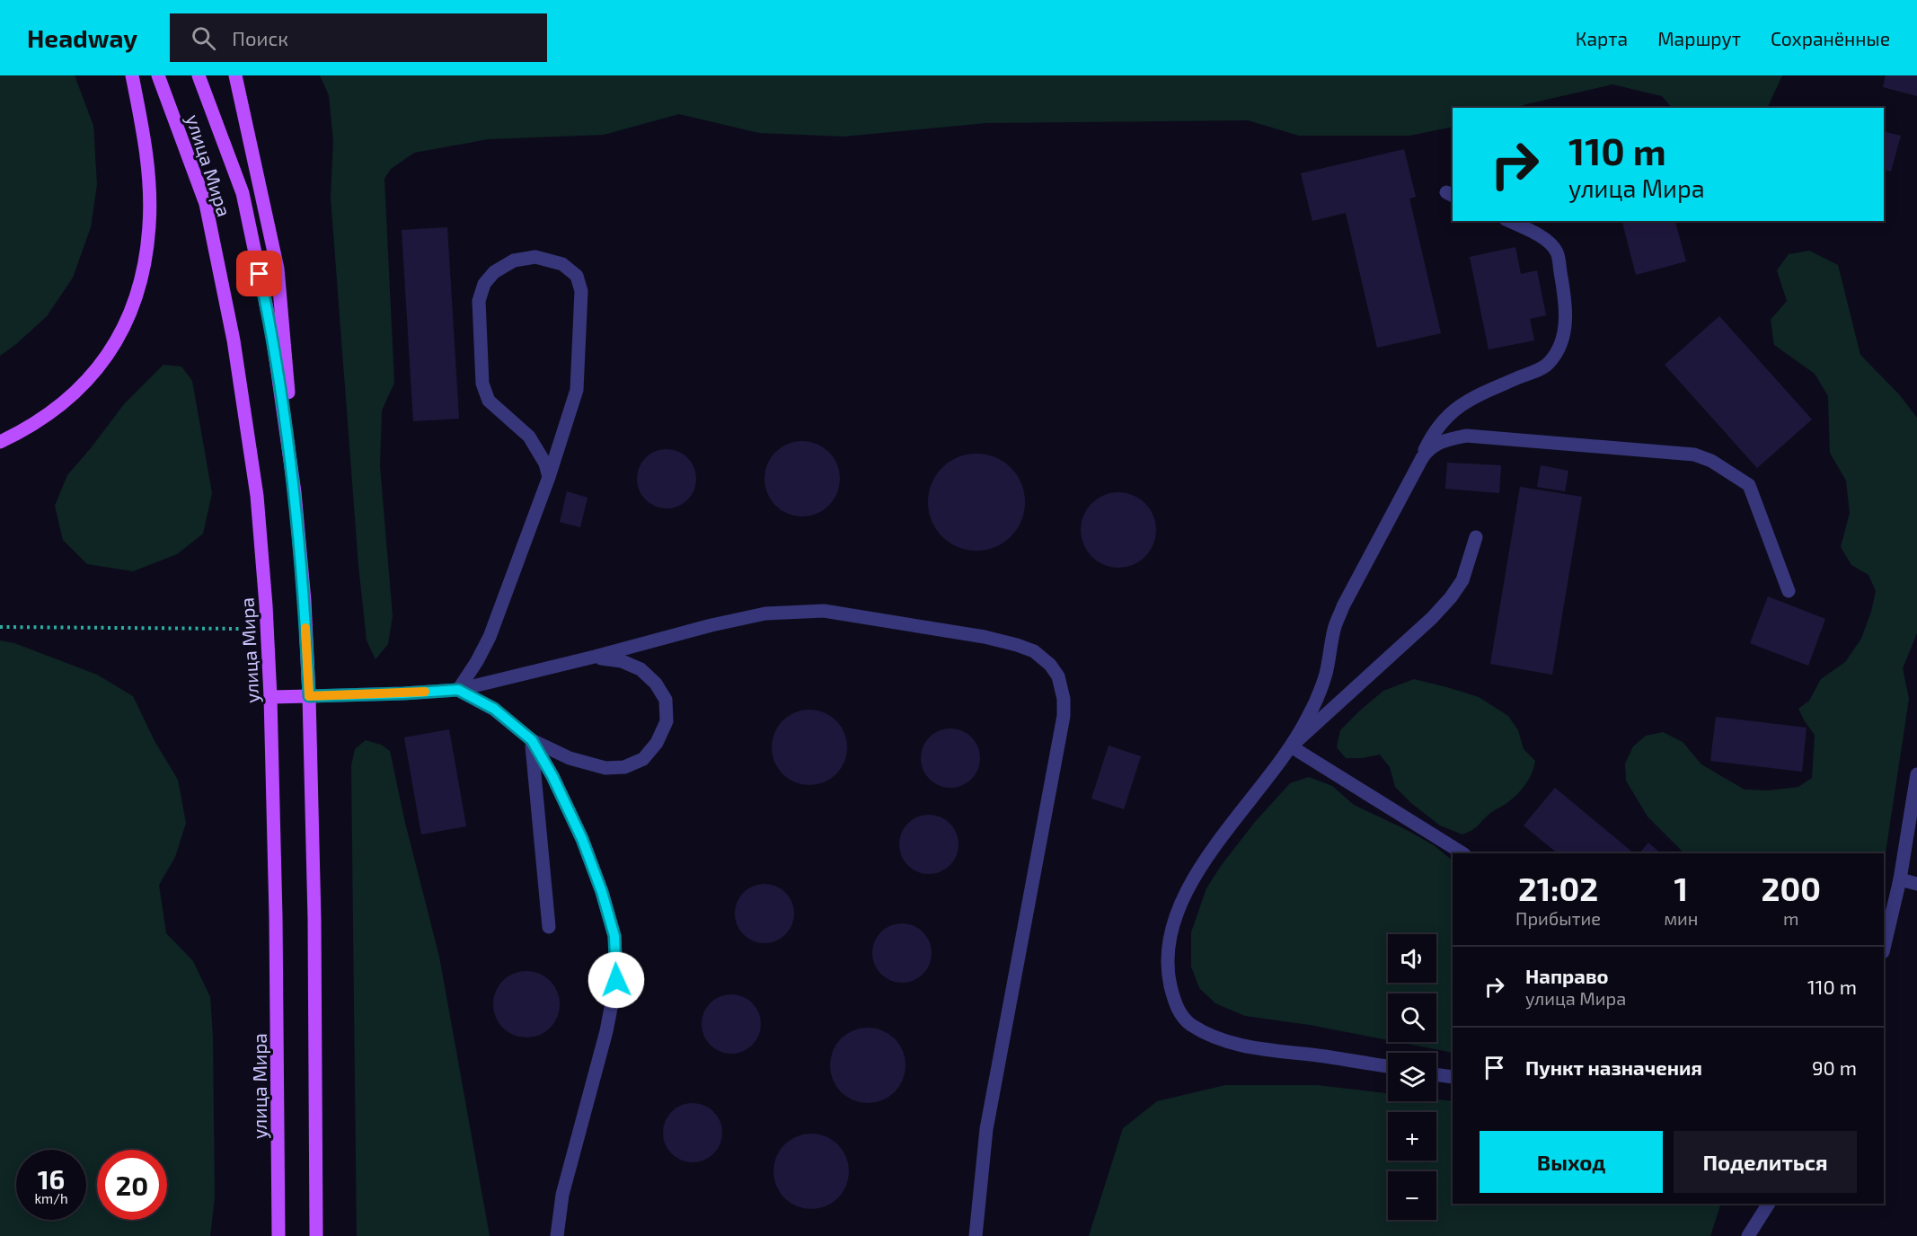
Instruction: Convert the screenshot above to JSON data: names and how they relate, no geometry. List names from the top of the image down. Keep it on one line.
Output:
{"streets":{"main road":["улица Мира"]},"page":{"header":"Headway","search":"Поиск","nav":["Карта","Маршрут","Сохранённые"],"turn":["110 m","улица Мира"],"eta":["21:02","Прибытие","1","мин","200","m"],"map_buttons":["+","−"],"list":[{"name":"Направо","note":"улица Мира","value":"110 m"},{"name":"Пункт назначения","value":"90 m"}],"buttons":["Выход","Поделиться"],"speed":"16 km/h","limit":"20"}}
